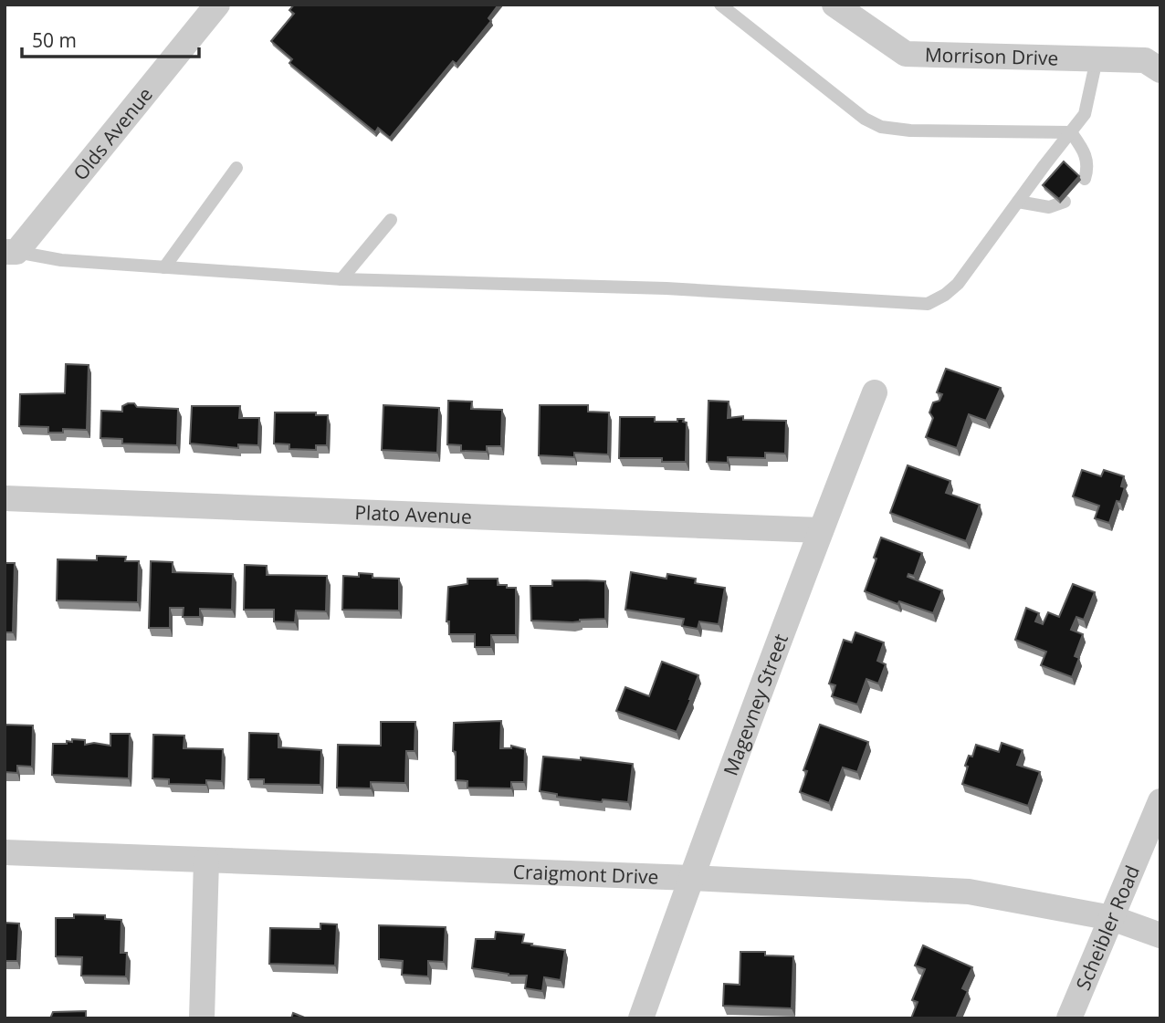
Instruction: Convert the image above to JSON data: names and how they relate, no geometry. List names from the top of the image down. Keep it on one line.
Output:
{"streets":{"street":["Morrison Drive","Olds Avenue","Plato Avenue","Magevney Street","Craigmont Drive","Scheibler Road"]},"crossings":[["Plato Avenue","Magevney Street"],["Magevney Street","Craigmont Drive"],["Craigmont Drive","Scheibler Road"]],"scale_bar":"50 m"}
